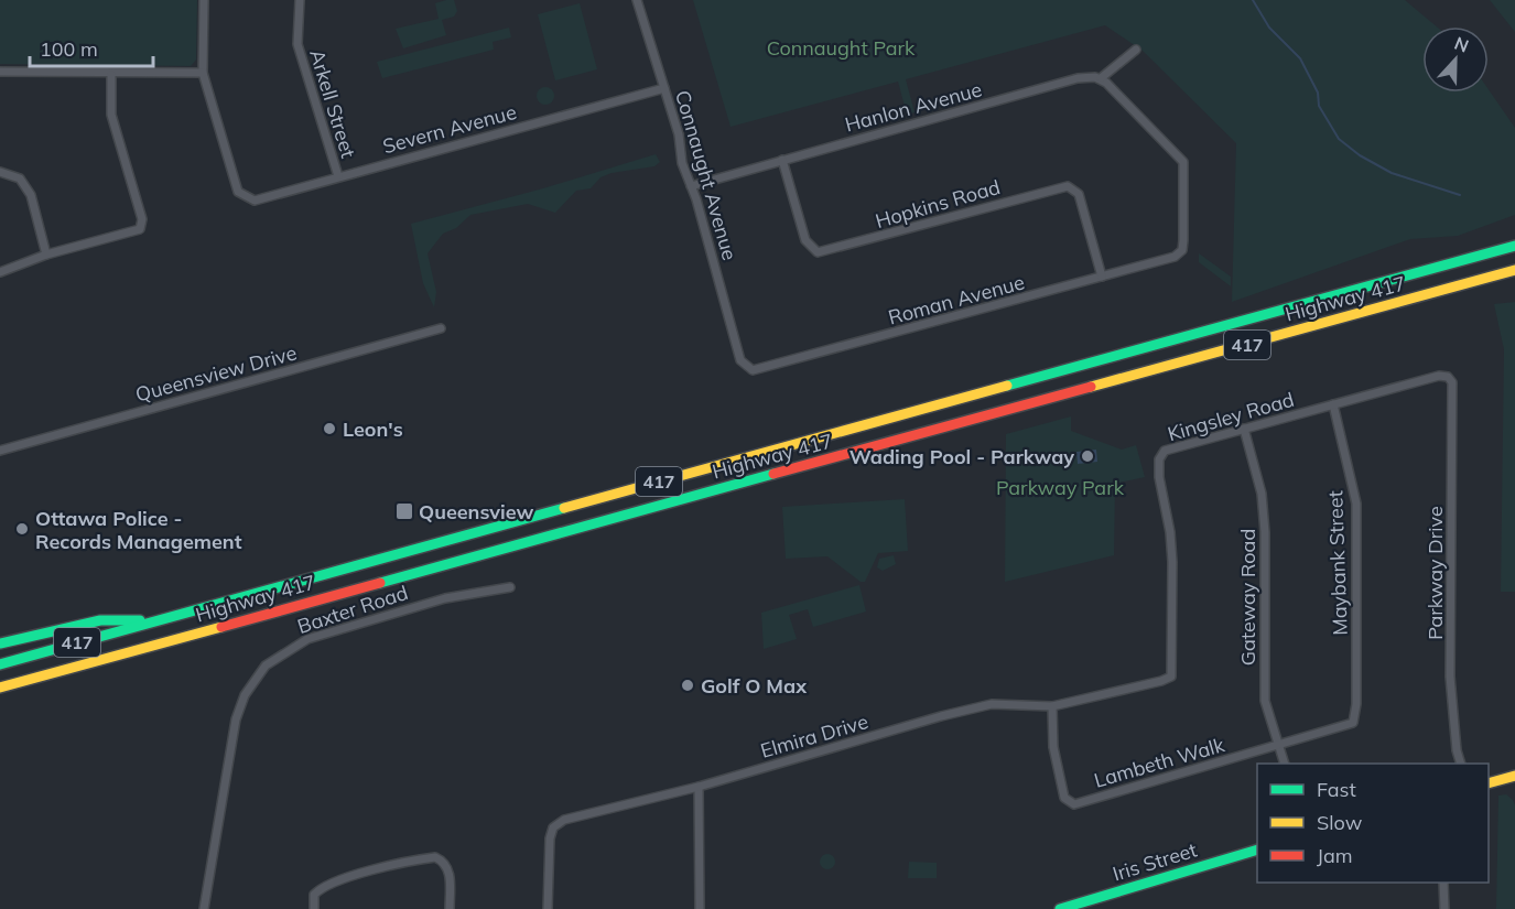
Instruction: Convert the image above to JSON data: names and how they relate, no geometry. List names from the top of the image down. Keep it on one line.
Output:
{"streets":{"main road":["Highway 417","417","Iris Street"],"street":["Arkell Street","Hanlon Avenue","Severn Avenue","Connaught Avenue","Hopkins Road","Roman Avenue","Queensview Drive","Kingsley Road","Maybank Street","Parkway Drive","Gateway Road","Baxter Road","Elmira Drive","Lambeth Walk"]},"crossings":[["Arkell Street","Severn Avenue"],["Hanlon Avenue","Connaught Avenue"],["Hanlon Avenue","Hopkins Road"],["Hanlon Avenue","Roman Avenue"],["Severn Avenue","Connaught Avenue"],["Connaught Avenue","Roman Avenue"],["Hopkins Road","Roman Avenue"],["Kingsley Road","Maybank Street"],["Kingsley Road","Parkway Drive"],["Kingsley Road","Gateway Road"],["Kingsley Road","Elmira Drive"],["Maybank Street","Lambeth Walk"],["Gateway Road","Lambeth Walk"],["Elmira Drive","Lambeth Walk"]],"parks":["Connaught Park","Parkway Park"],"places":{"other":["Leon's","Wading Pool - Parkway","Ottawa Police - Records Management","Golf O Max"],"transit":["Queensview"]},"legend":["Fast","Slow","Jam"],"scale_bar":"100 m","north":"top"}
